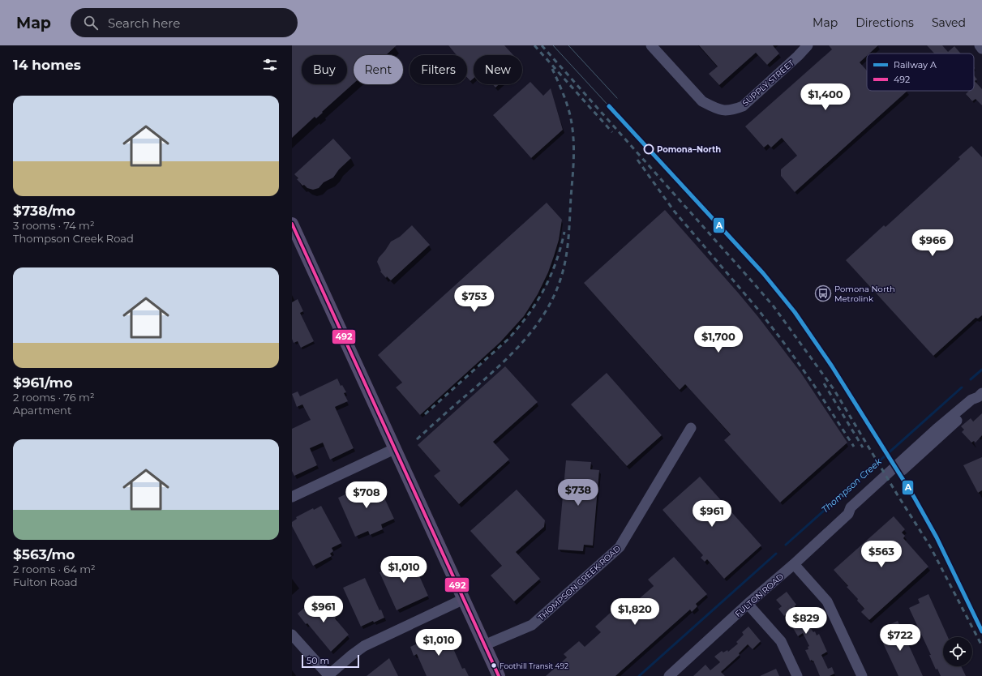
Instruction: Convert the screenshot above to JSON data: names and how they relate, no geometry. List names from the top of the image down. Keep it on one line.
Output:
{"streets":{"street":["SUPPLY STREET","THOMPSON CREEK ROAD","FULTON ROAD"]},"water":["Thompson Creek"],"places":{"other":["Pomona–North","Foothill Transit 492"],"bus stop":["Pomona North Metrolink"]},"lines":["rail line A","transit line 492"],"legend":["Railway A","492"],"scale_bar":"50 m","page":{"header":"Map","search":"Search here","nav":["Map","Directions","Saved"],"heading":"14 homes","chip":["Buy","Rent","Filters","New"],"price":["$1,400","$966","$753","$1,700","$738","$708","$961","$563","$1,010","$961","$1,820","$829","$722","$1,010"],"list":[{"name":"$738/mo","note":"3 rooms · 74 m² · Thompson Creek Road"},{"name":"$961/mo","note":"2 rooms · 76 m² · Apartment"},{"name":"$563/mo","note":"2 rooms · 64 m² · Fulton Road"}],"scale":"50 m"}}
